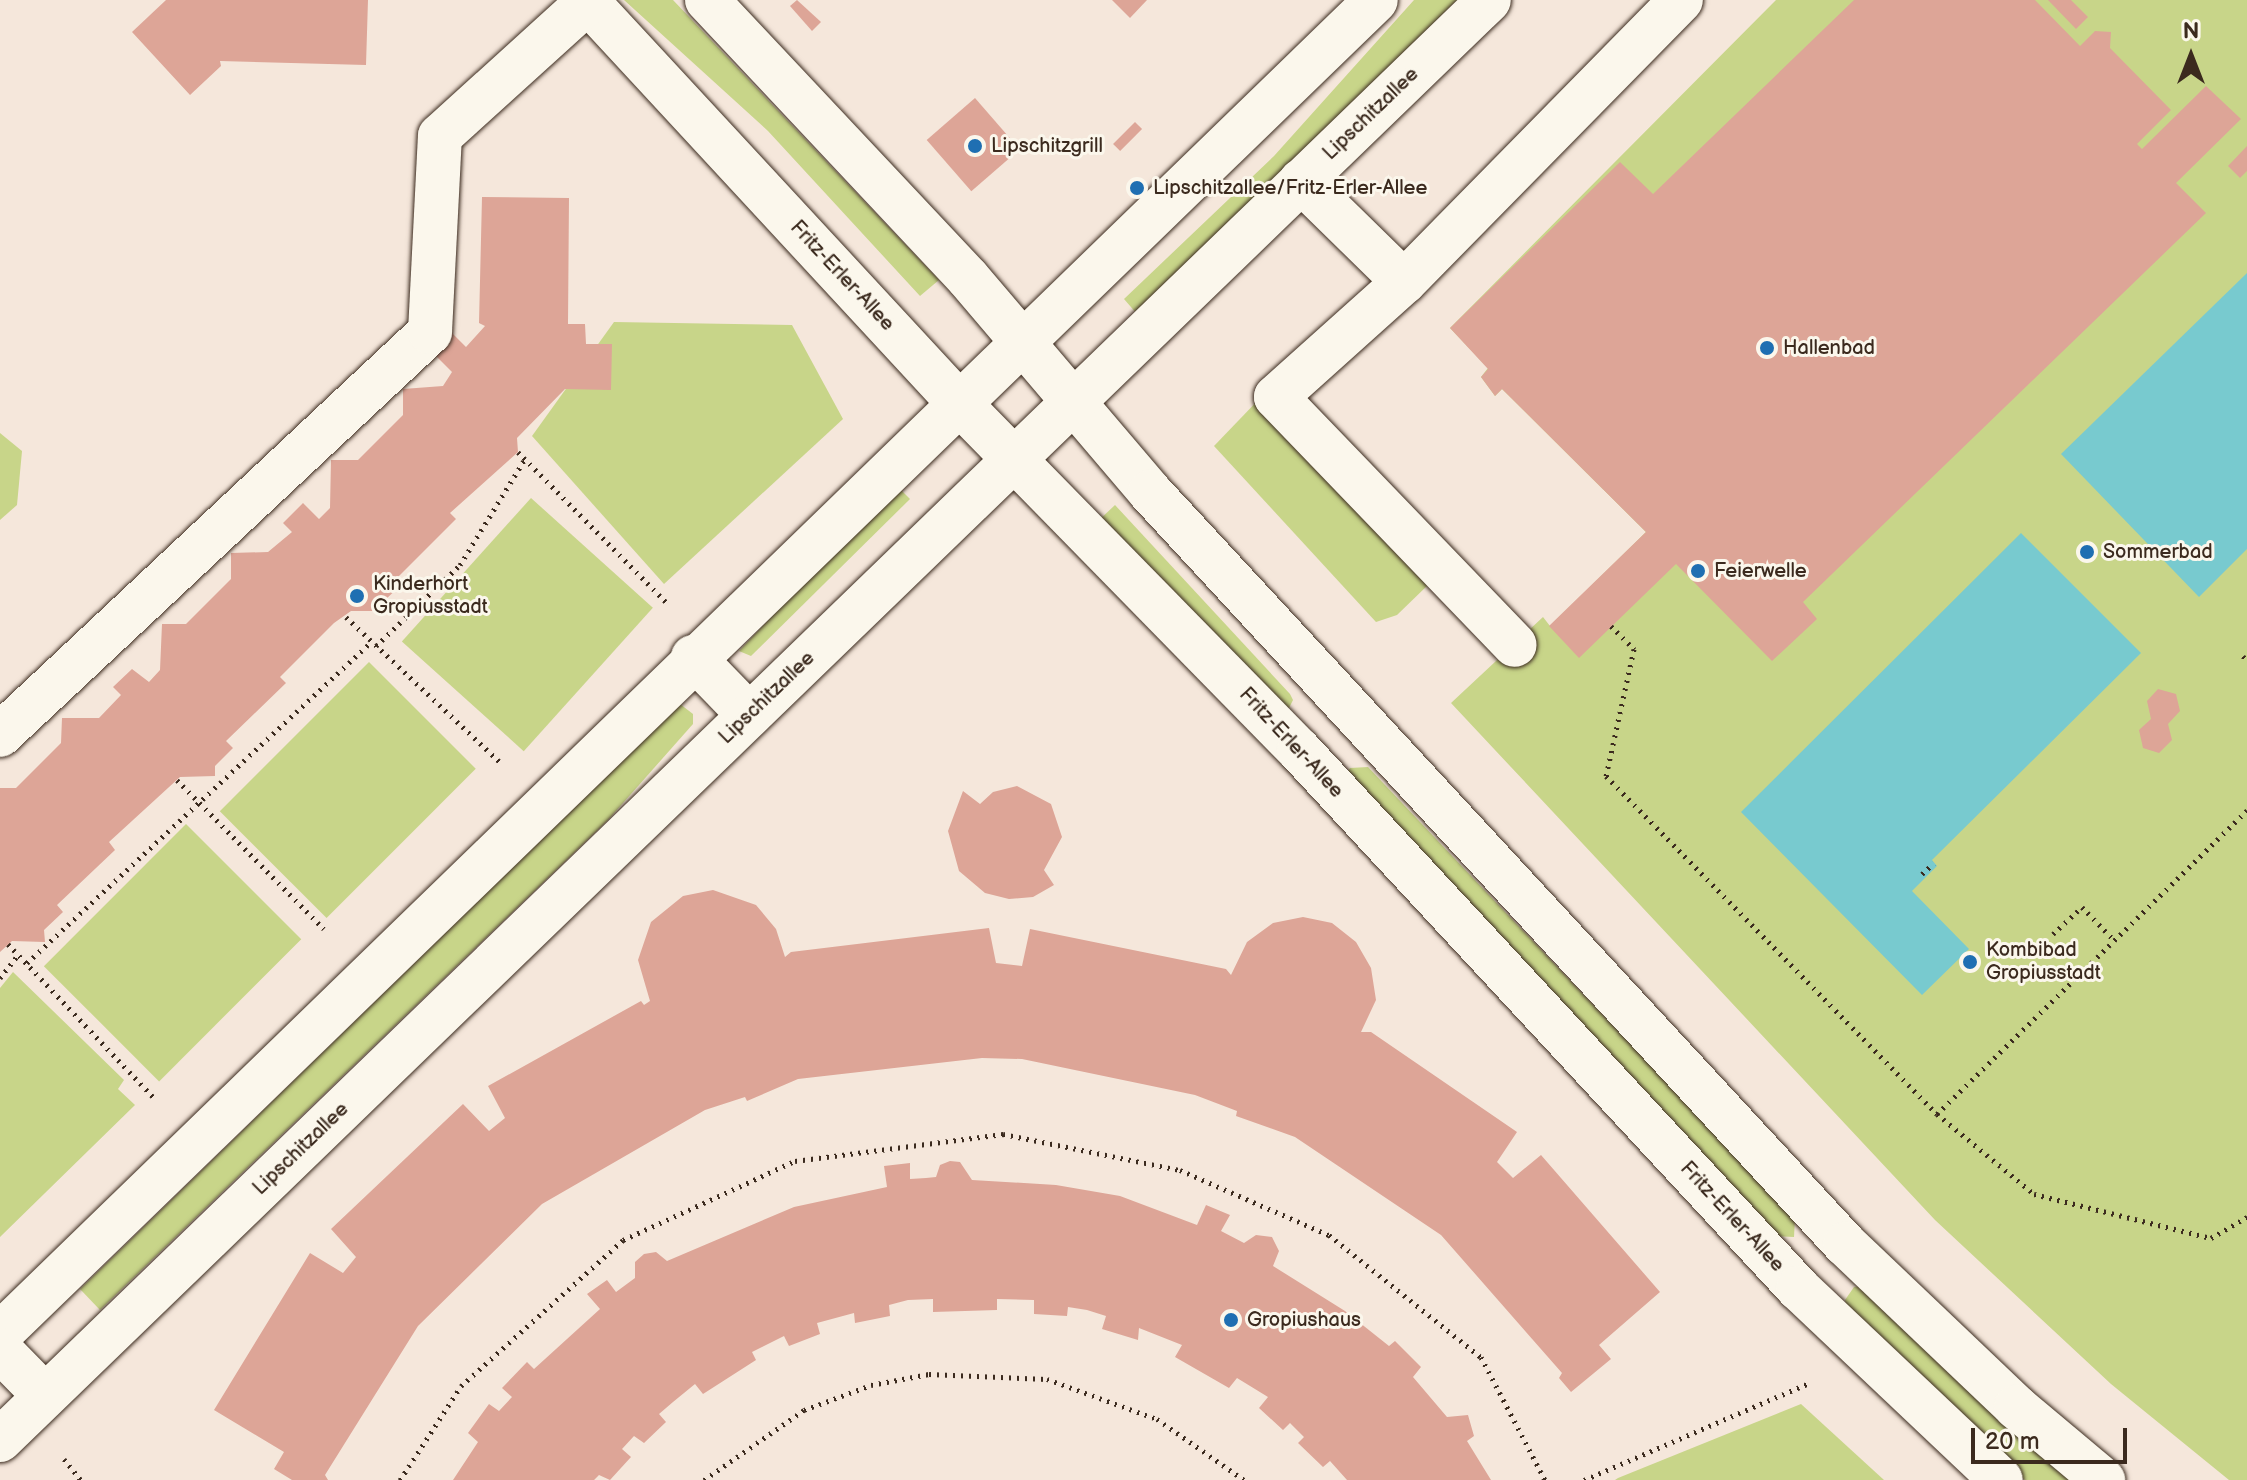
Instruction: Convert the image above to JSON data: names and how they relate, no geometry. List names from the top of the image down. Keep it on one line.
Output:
{"streets":{"street":["Lipschitzallee","Fritz-Erler-Allee"]},"crossings":[["Lipschitzallee","Fritz-Erler-Allee"]],"places":["Lipschitzgrill","Lipschitzallee/Fritz-Erler-Allee","Hallenbad","Sommerbad","Feierwelle","Kinderhort Gropiusstadt","Kombibad Gropiusstadt","Gropiushaus"],"scale_bar":"20 m","north":"top"}
